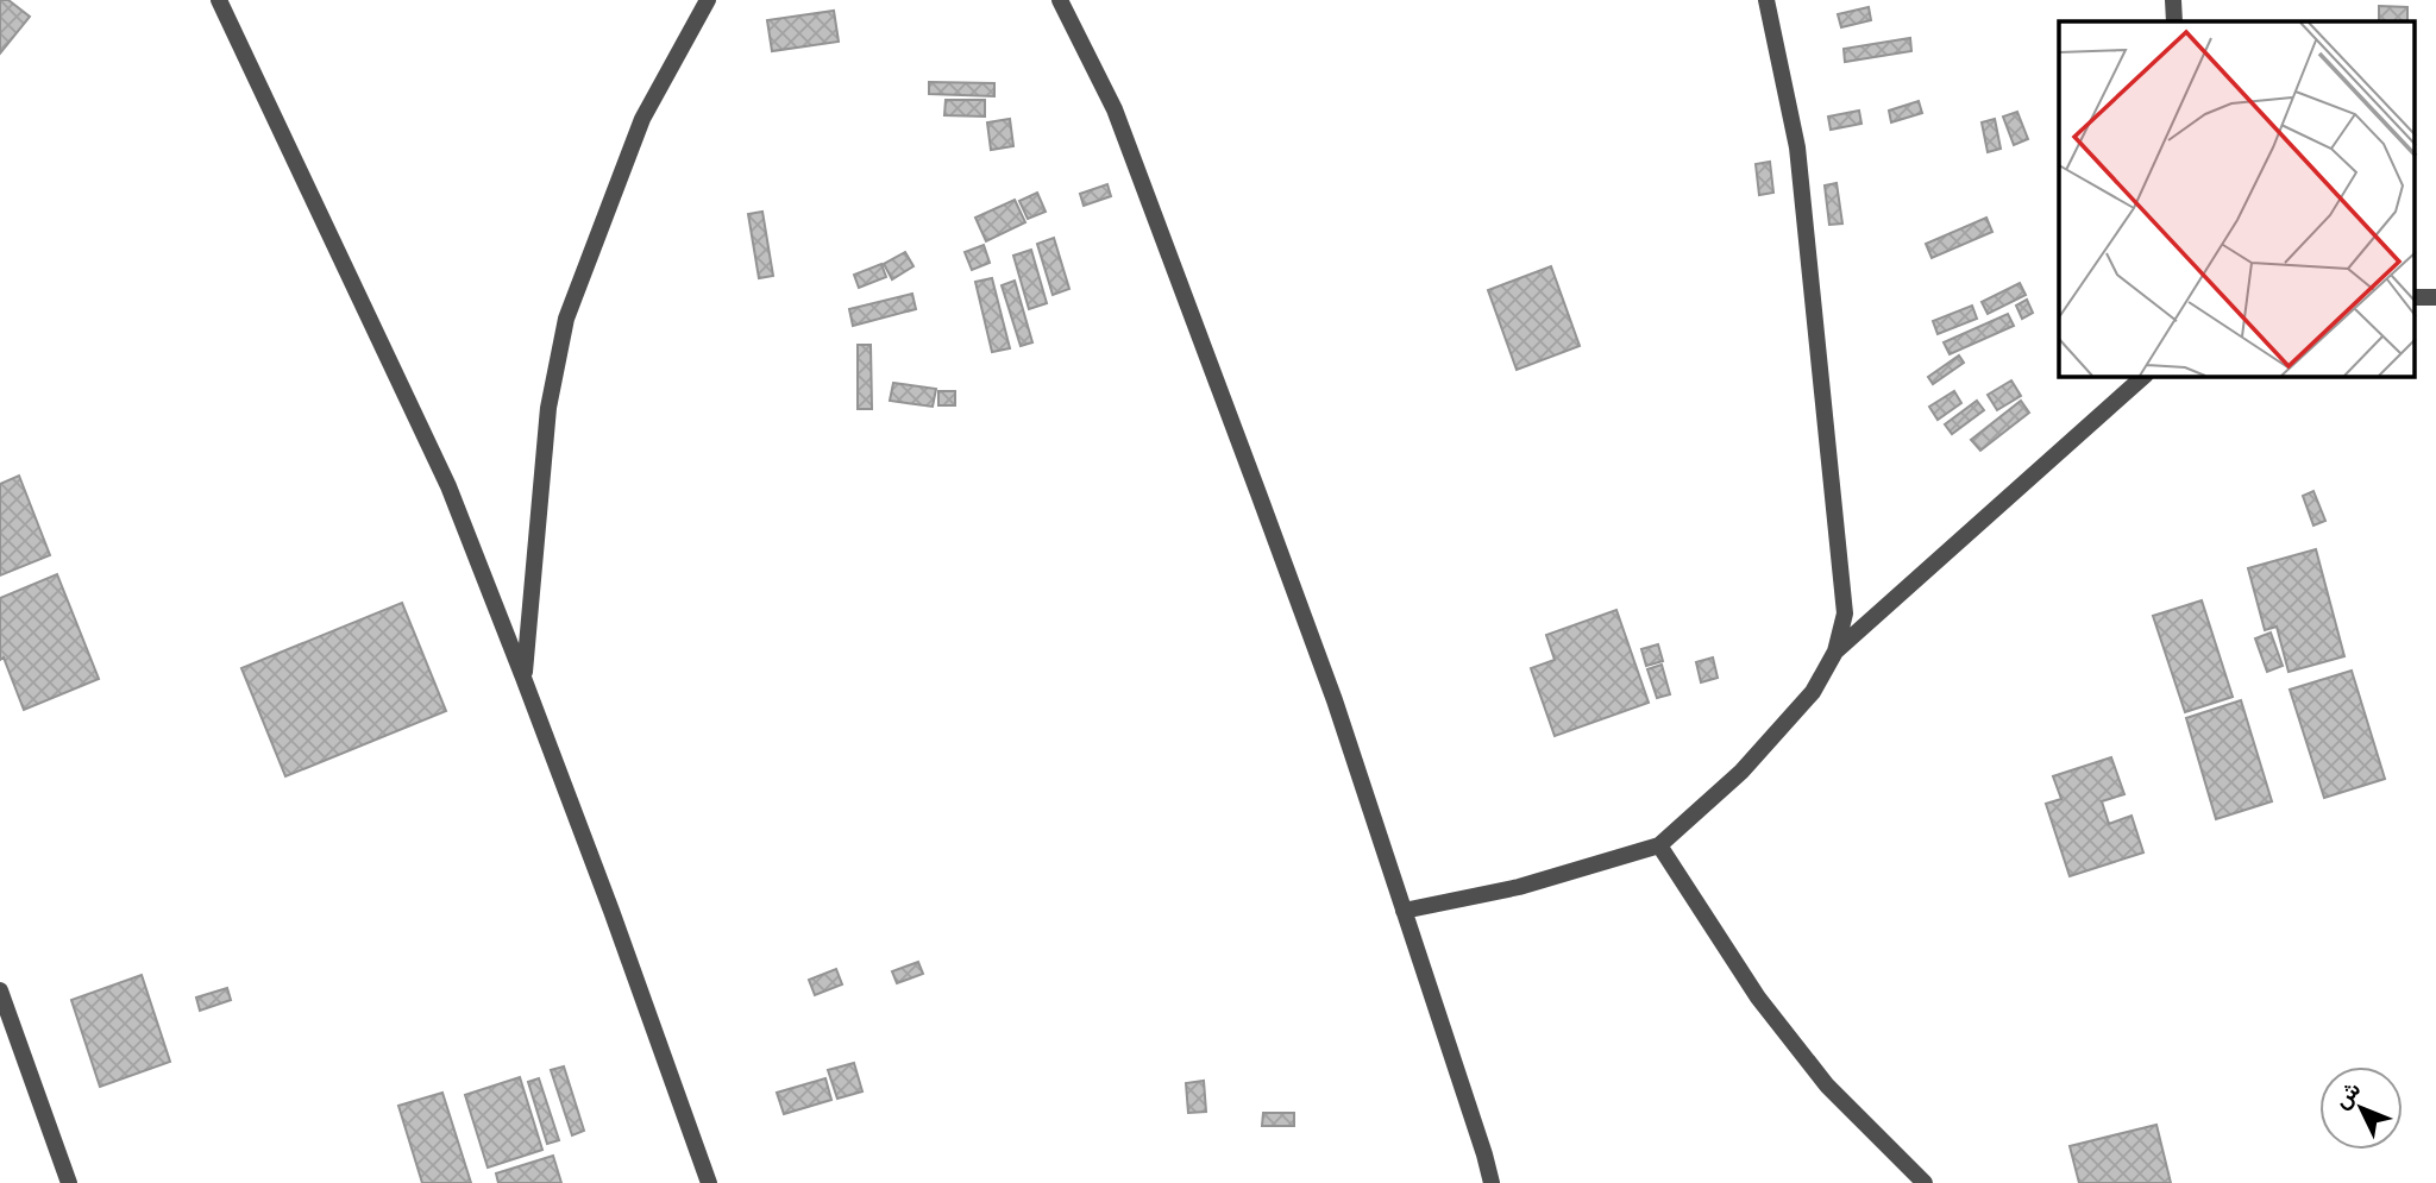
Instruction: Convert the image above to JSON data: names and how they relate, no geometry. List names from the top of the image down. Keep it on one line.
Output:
{"north":"top left"}
